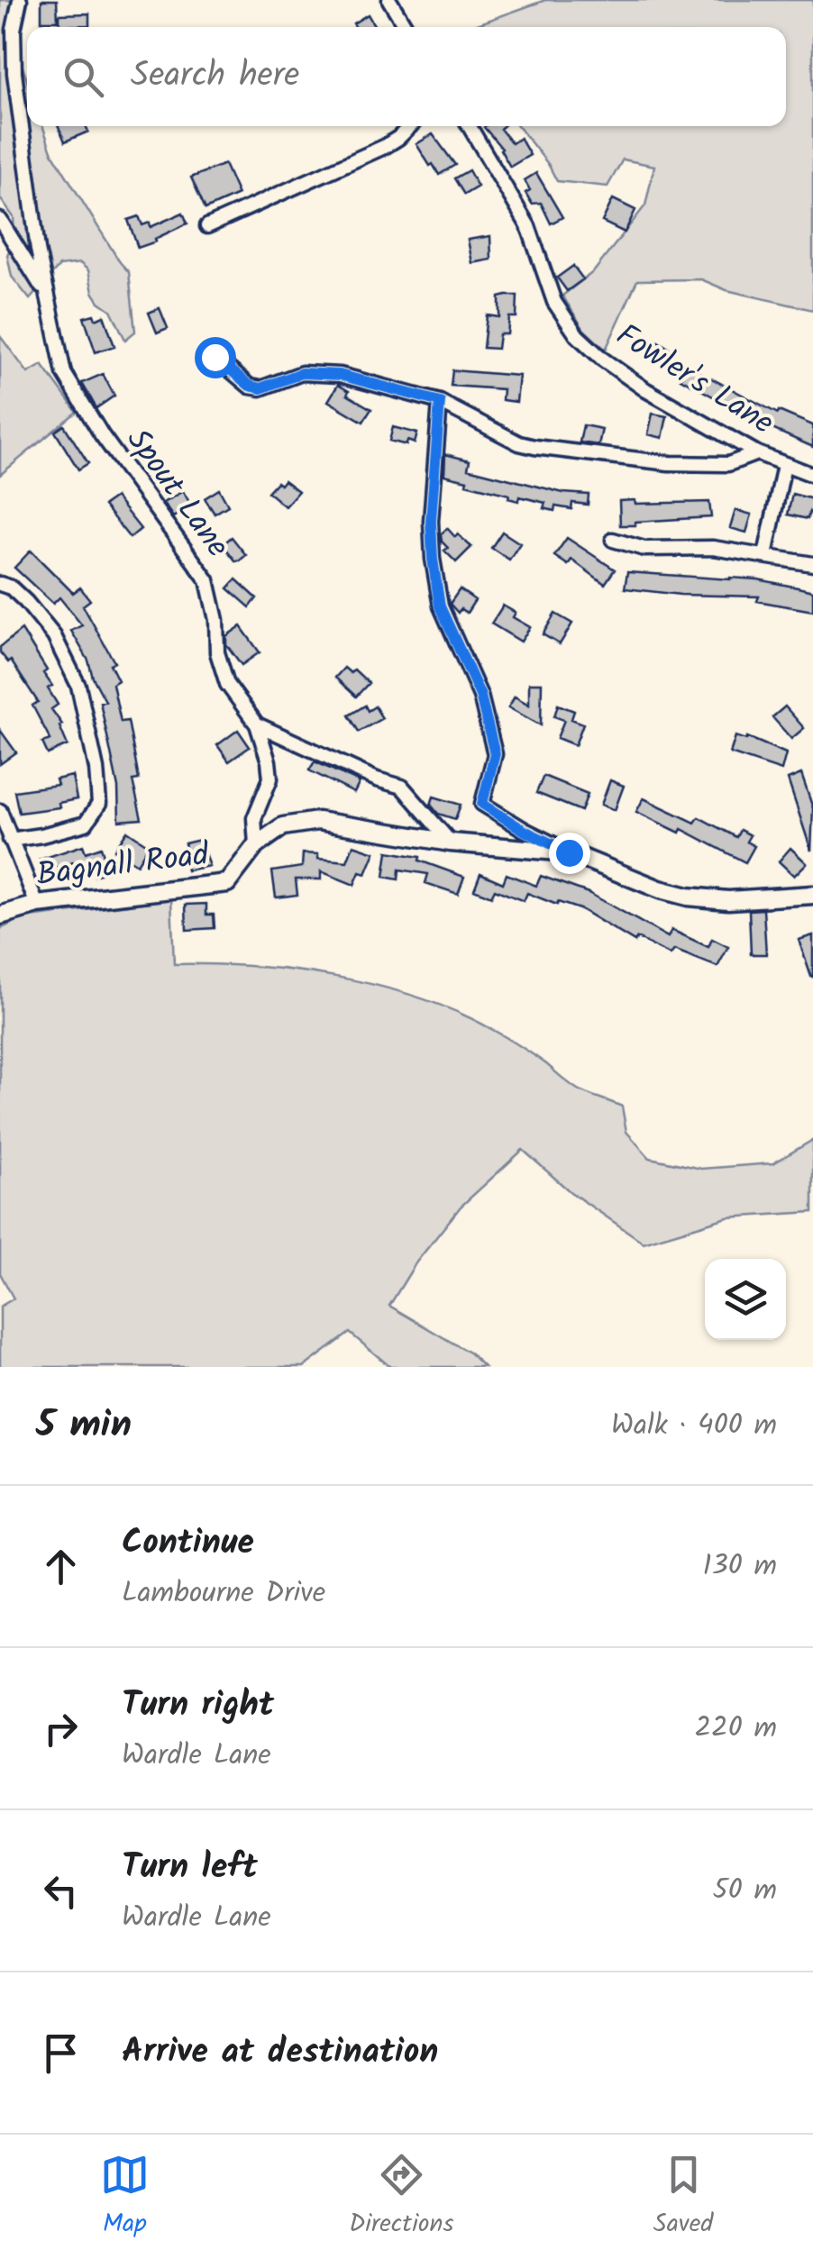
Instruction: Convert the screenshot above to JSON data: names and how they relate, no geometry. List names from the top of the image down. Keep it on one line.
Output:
{"streets":{"street":["Fowler's Lane","Spout Lane","Bagnall Road"]},"crossings":[["Spout Lane","Bagnall Road"]],"page":{"search":"Search here","heading":["5 min","Walk · 400 m"],"list":[["Continue","Lambourne Drive","130 m"],["Turn right","Wardle Lane","220 m"],["Turn left","Wardle Lane","50 m"],"Arrive at destination"],"nav":["Map","Directions","Saved"]}}
